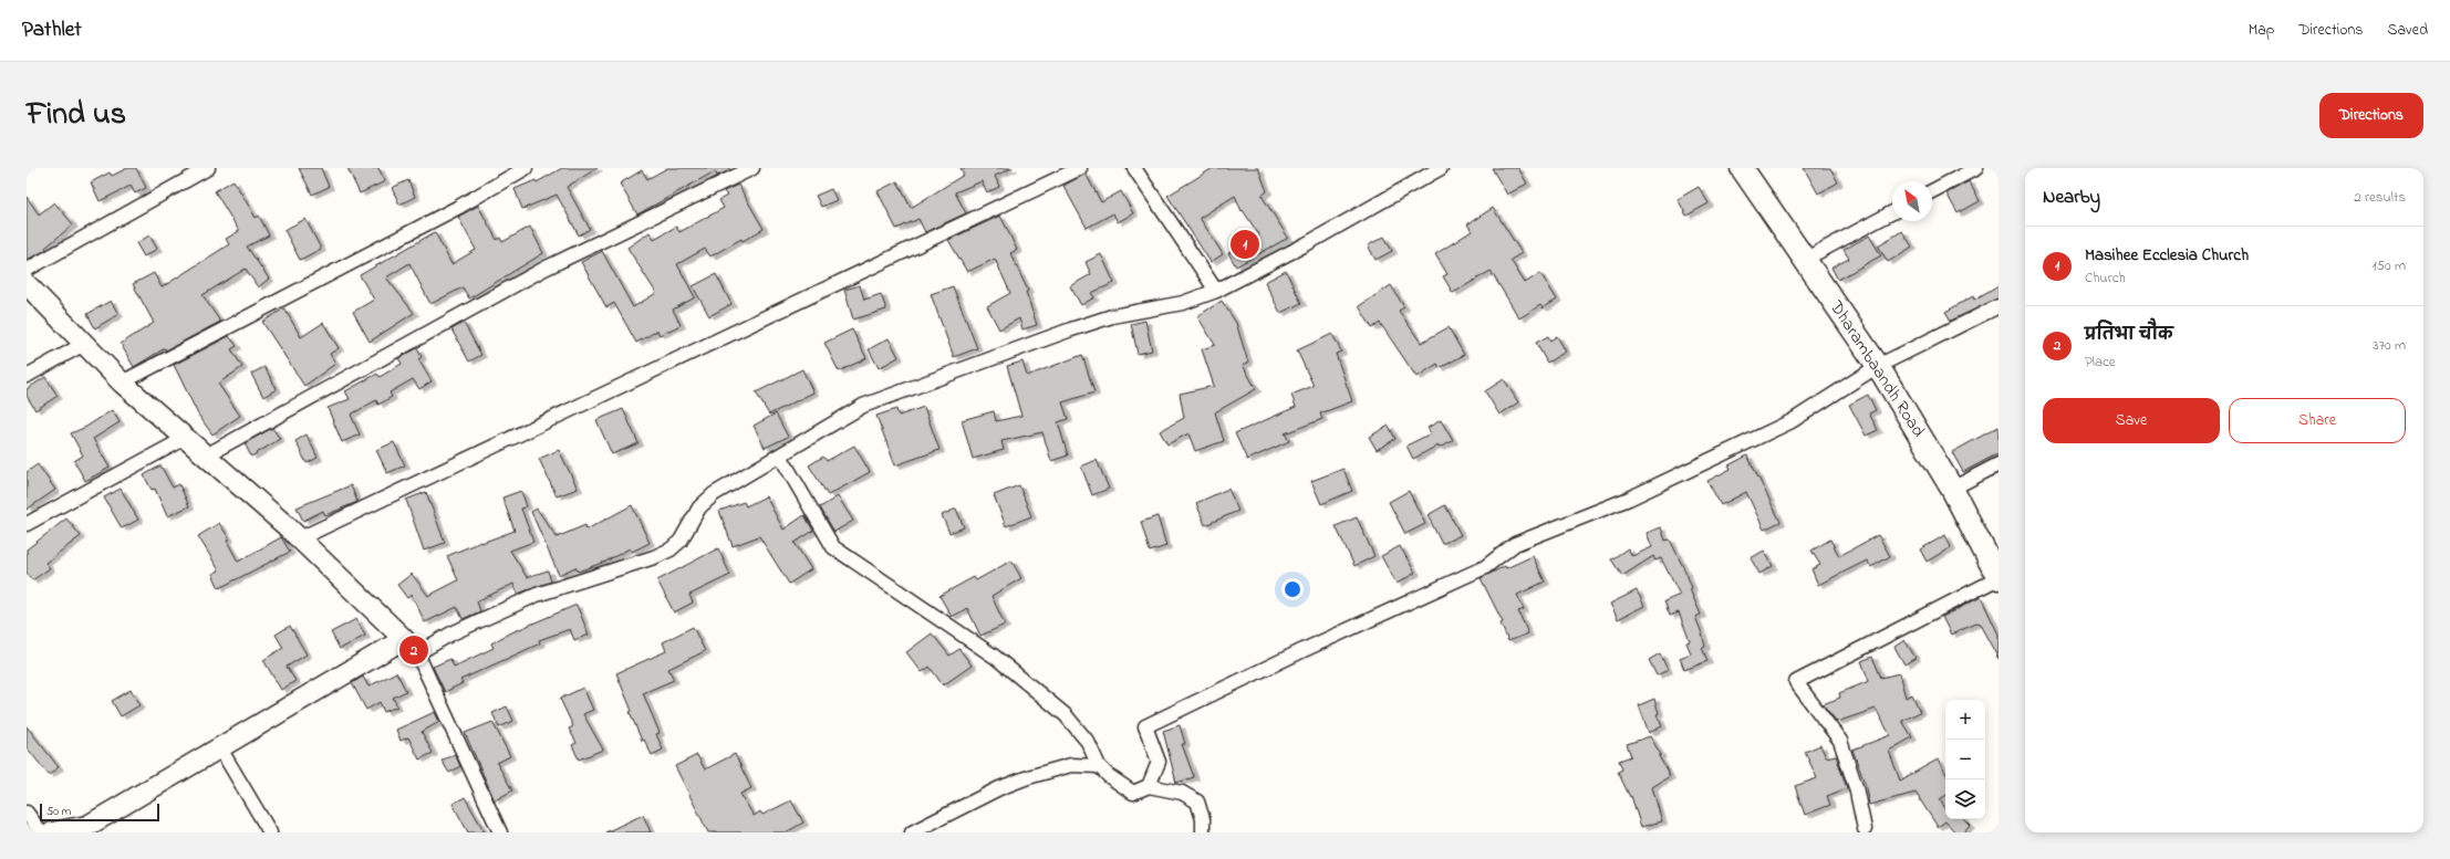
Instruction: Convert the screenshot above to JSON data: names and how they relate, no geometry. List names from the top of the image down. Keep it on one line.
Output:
{"streets":{"main road":["Dharambaandh Road"]},"scale_bar":"50 m","north":"top left","page":{"header":"Pathlet","nav":["Map","Directions","Saved"],"title":"Find us","buttons":["Directions",["Save","Share"]],"heading":["Nearby","2 results"],"list":[{"mark":"1","name":"Masihee Ecclesia Church","note":"Church","value":"150 m"},{"mark":"2","name":"प्रतिभा चौक","note":"Place","value":"370 m"}],"pins":["1","2"],"map_buttons":["+","−"],"scale":"50 m"}}
